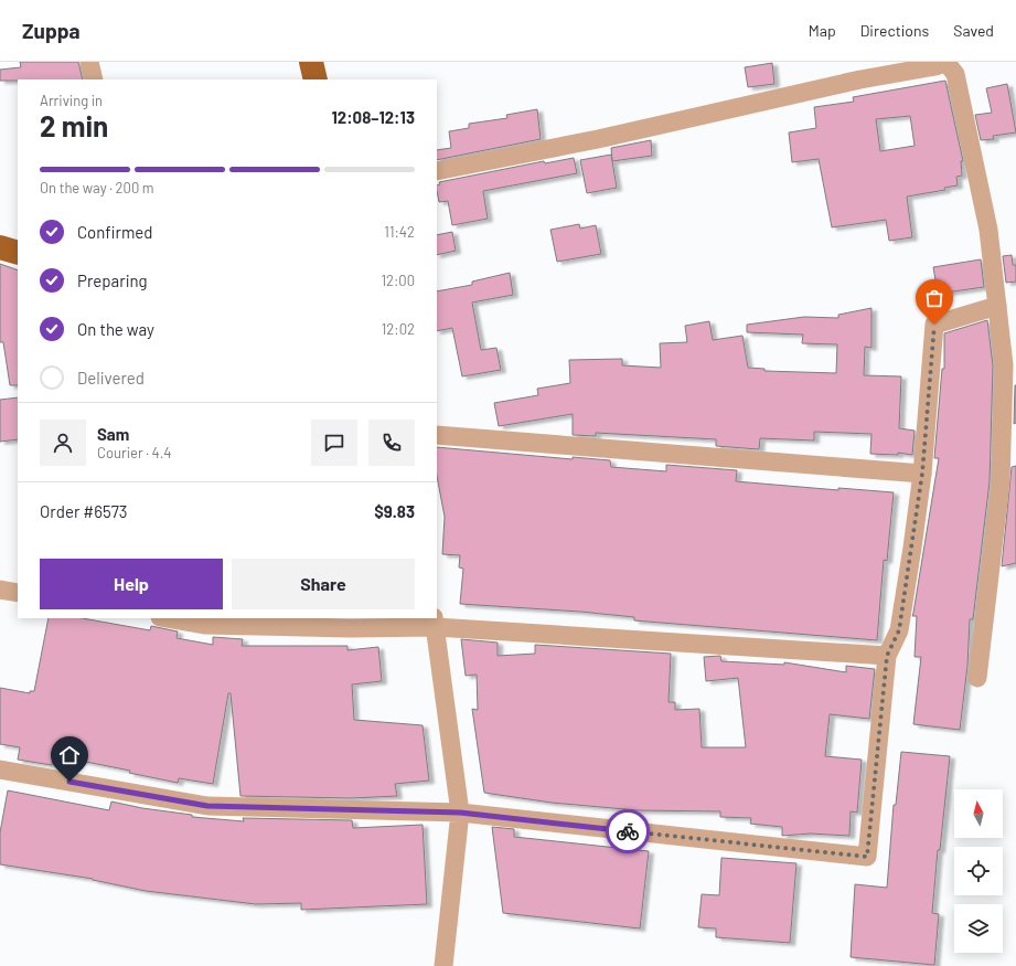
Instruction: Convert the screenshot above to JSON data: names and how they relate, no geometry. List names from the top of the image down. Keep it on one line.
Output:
{"north":"top","page":{"header":"Zuppa","nav":["Map","Directions","Saved"],"heading":["2 min","Arriving in","12:08–12:13"],"panel":["Sam","Courier · 4.4","Order #6573","$9.83"],"bar":"On the way · 200 m","list":[["Confirmed","11:42"],["Preparing","12:00"],["On the way","12:02"],"Delivered"],"buttons":["Help","Share"]}}
